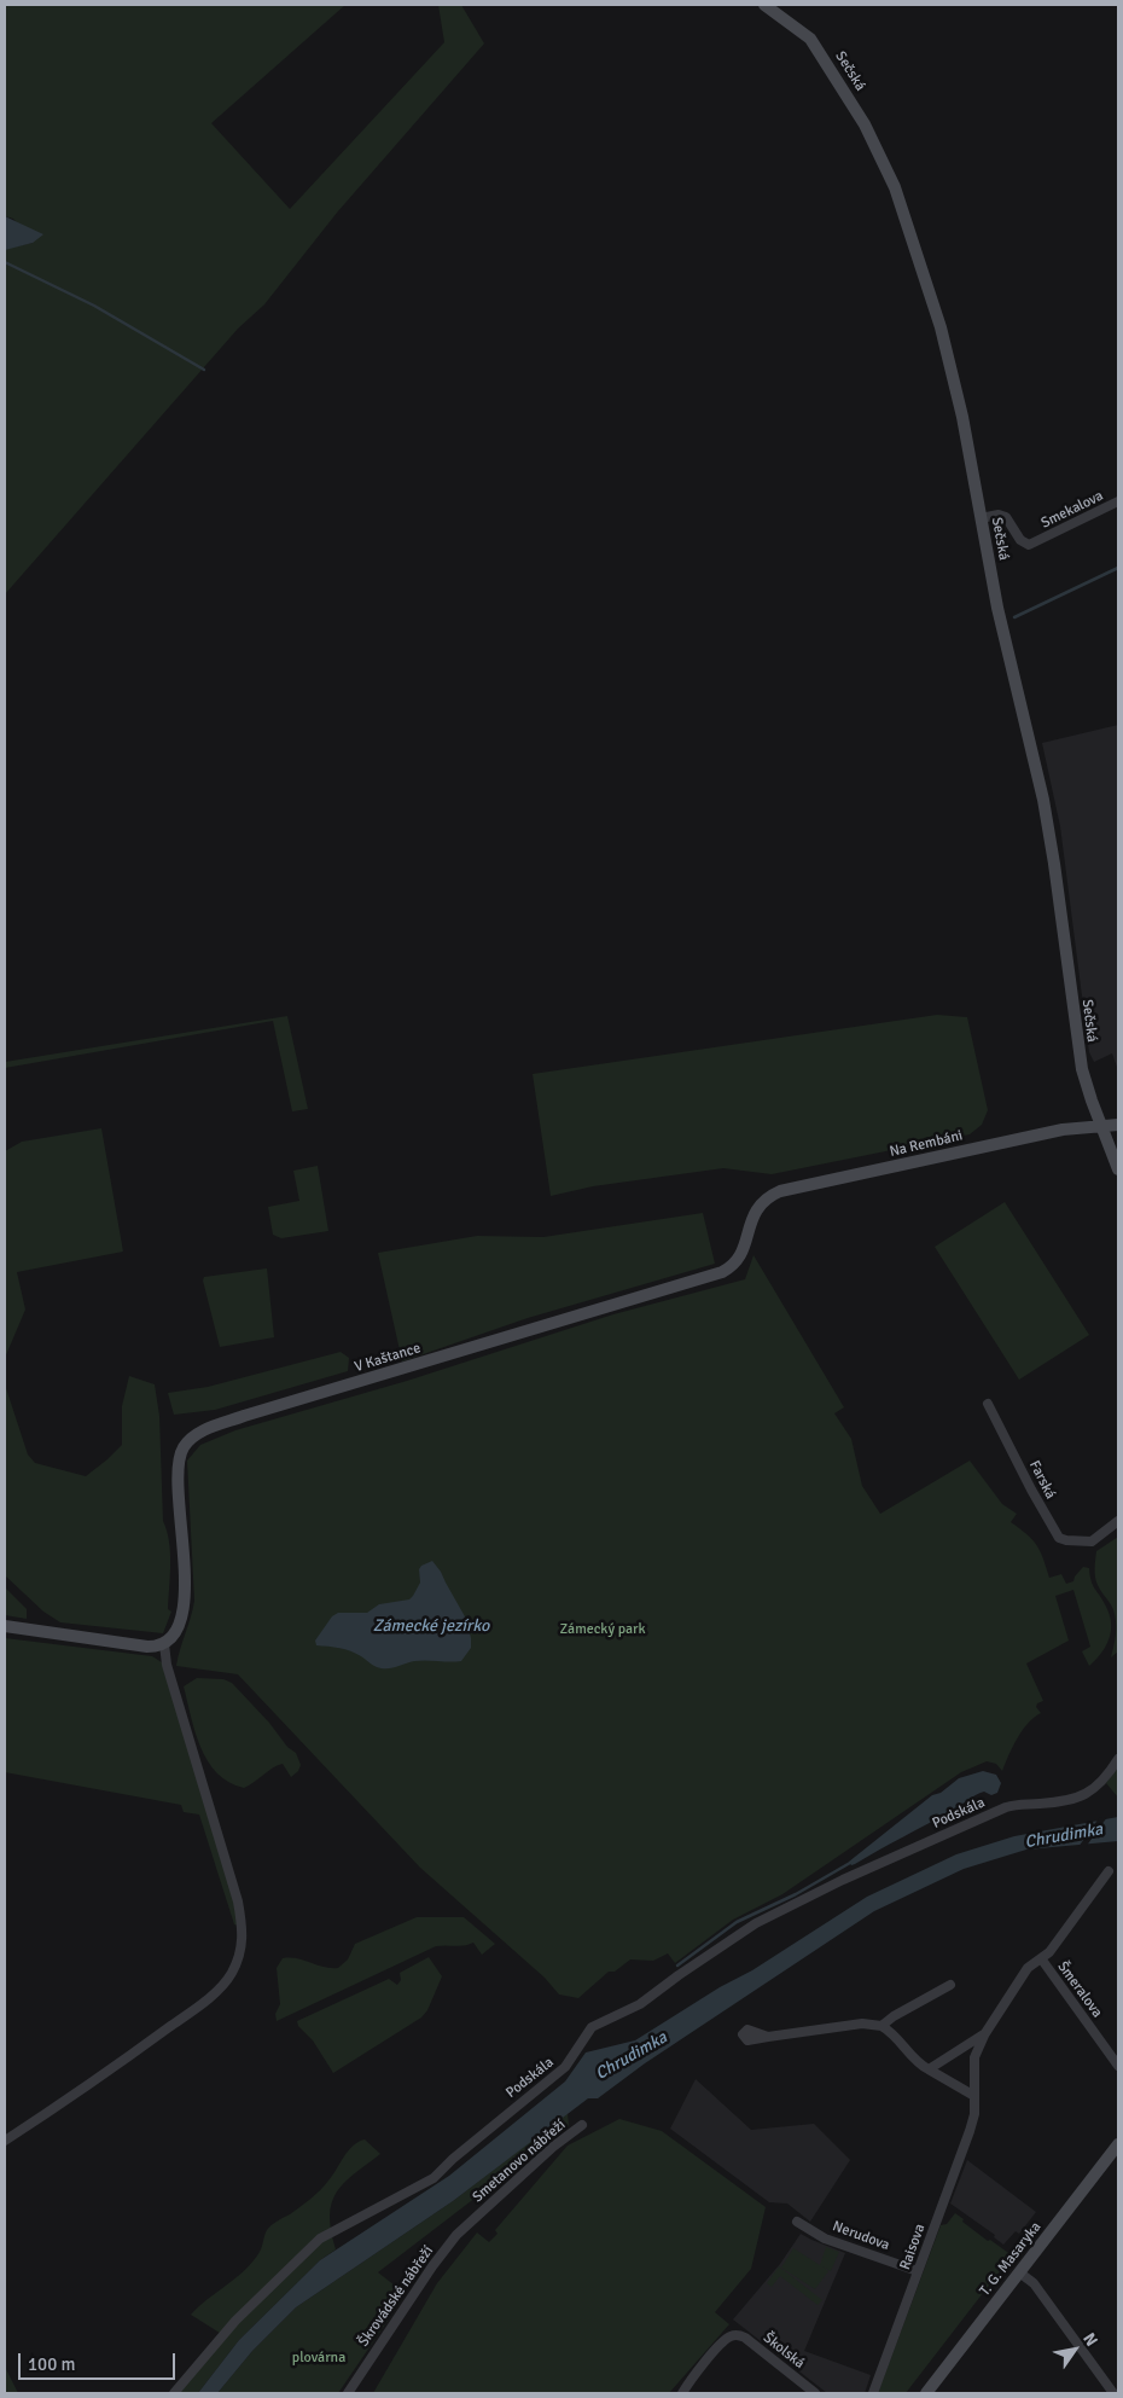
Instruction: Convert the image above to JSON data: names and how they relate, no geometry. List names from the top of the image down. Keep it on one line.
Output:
{"streets":{"street":["Sečská","Smekalova","Na Rembáni","V Kaštance","Farská","Podskála","Šmeralova","Smetanovo nábřeží","Nerudova","Raisova","T. G. Masaryka","Škrovádské nábřeží","Školská"]},"crossings":[["Sečská","Smekalova"],["Sečská","Na Rembáni"],["Na Rembáni","V Kaštance"],["Smetanovo nábřeží","Škrovádské nábřeží"],["Nerudova","Raisova"]],"water":["Zámecké jezírko","Chrudimka"],"parks":["Zámecký park","plovárna"],"scale_bar":"100 m","north":"top right"}
